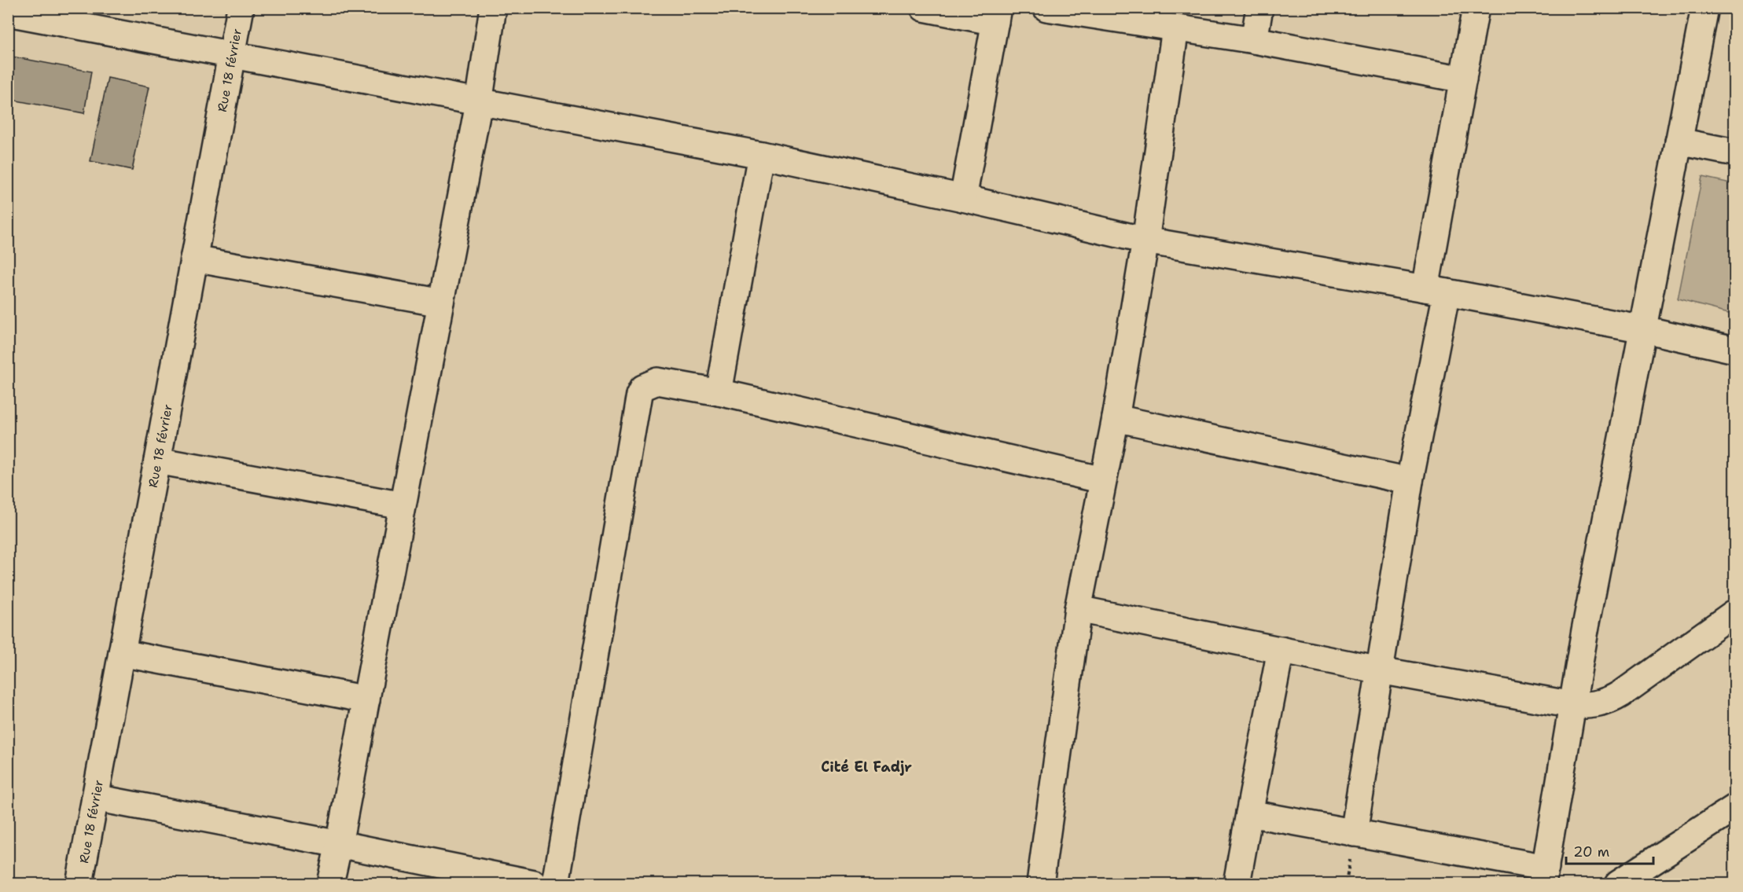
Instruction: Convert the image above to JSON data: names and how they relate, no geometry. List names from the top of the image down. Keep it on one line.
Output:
{"streets":{"street":["Rue 18 février"]},"districts":["Cité El Fadjr"],"scale_bar":"20 m"}
